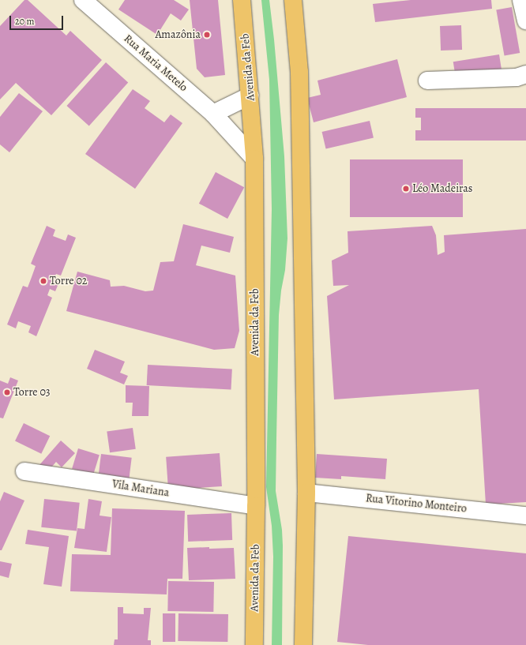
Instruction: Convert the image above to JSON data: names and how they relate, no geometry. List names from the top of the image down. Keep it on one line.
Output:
{"streets":{"main road":["Avenida da Feb"],"street":["Rua Maria Metelo","Vila Mariana","Rua Vitorino Monteiro"]},"crossings":[["Rua Maria Metelo","Avenida da Feb"],["Avenida da Feb","Vila Mariana"]],"places":["Amazônia","Léo Madeiras","Torre 02","Torre 03"],"scale_bar":"20 m"}
